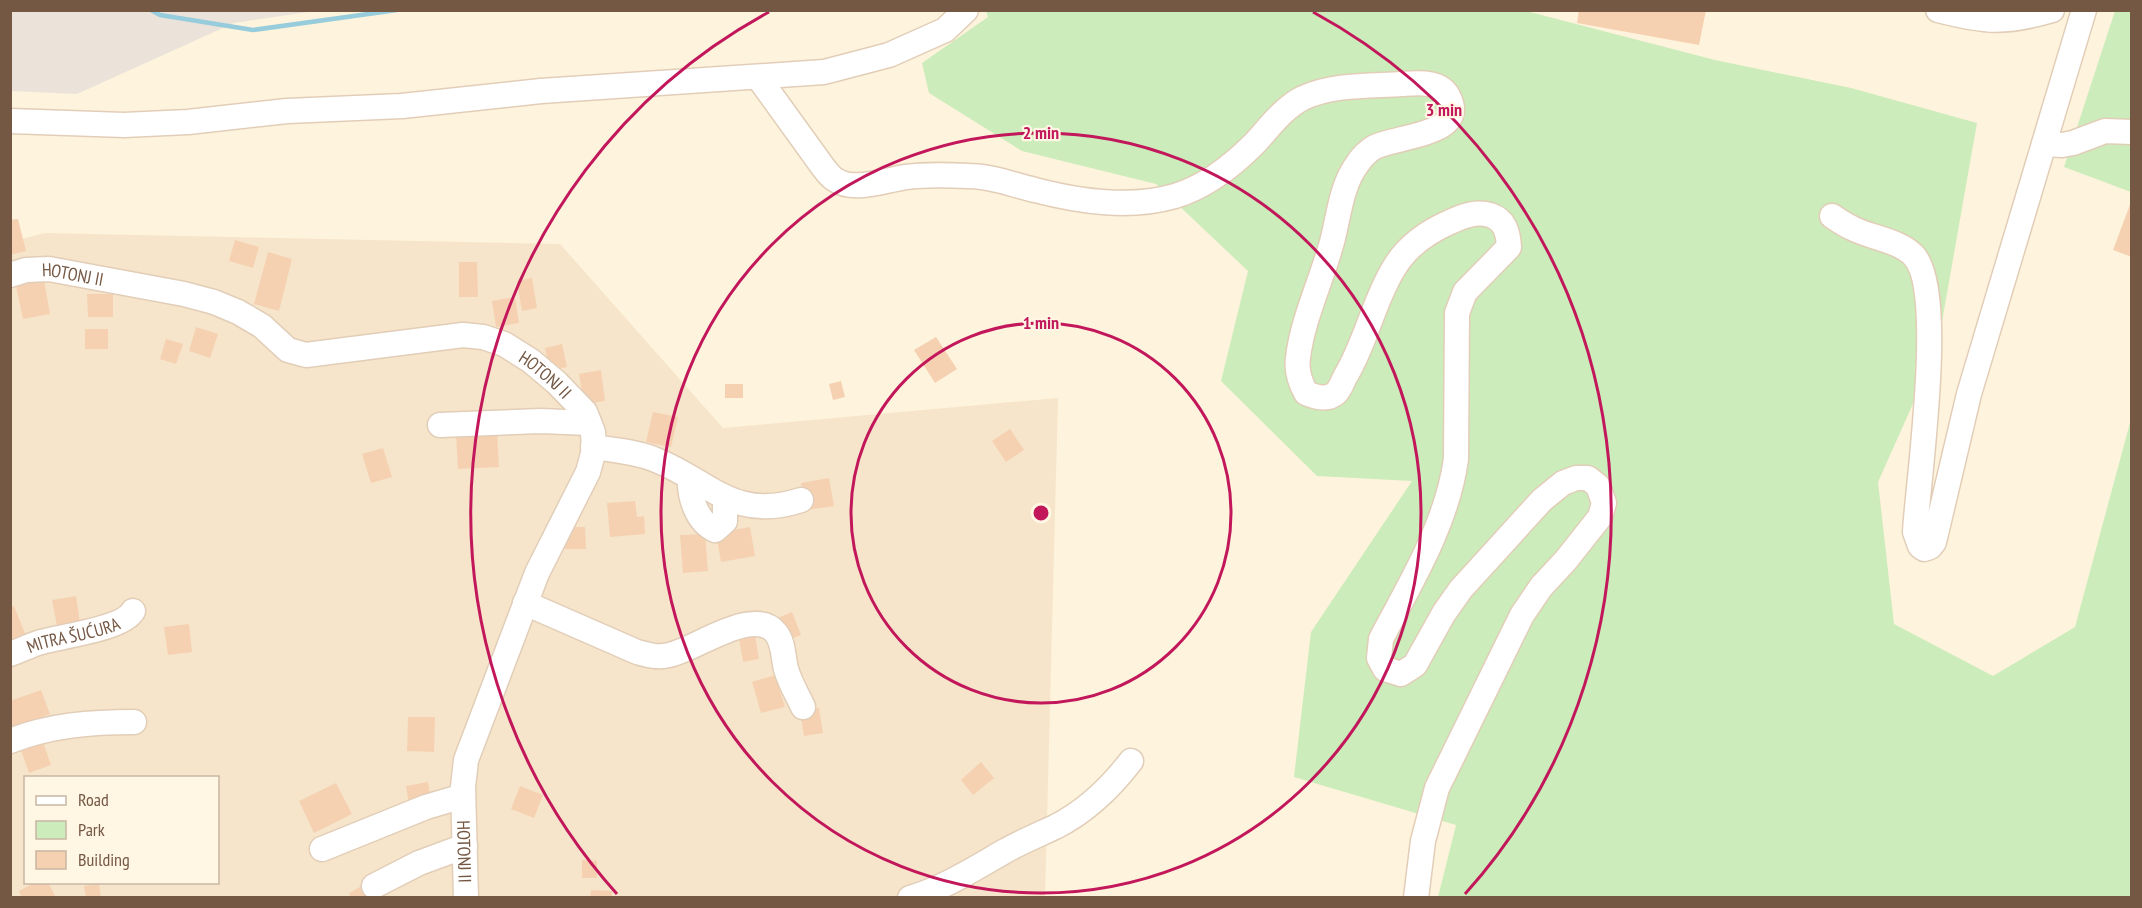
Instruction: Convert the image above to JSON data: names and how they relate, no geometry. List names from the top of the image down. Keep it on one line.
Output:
{"streets":{"street":["HOTONJ II","MITRA ŠUĆURA"]},"legend":["Road","Park","Building"],"rings":["3 min","2 min","1 min"]}
